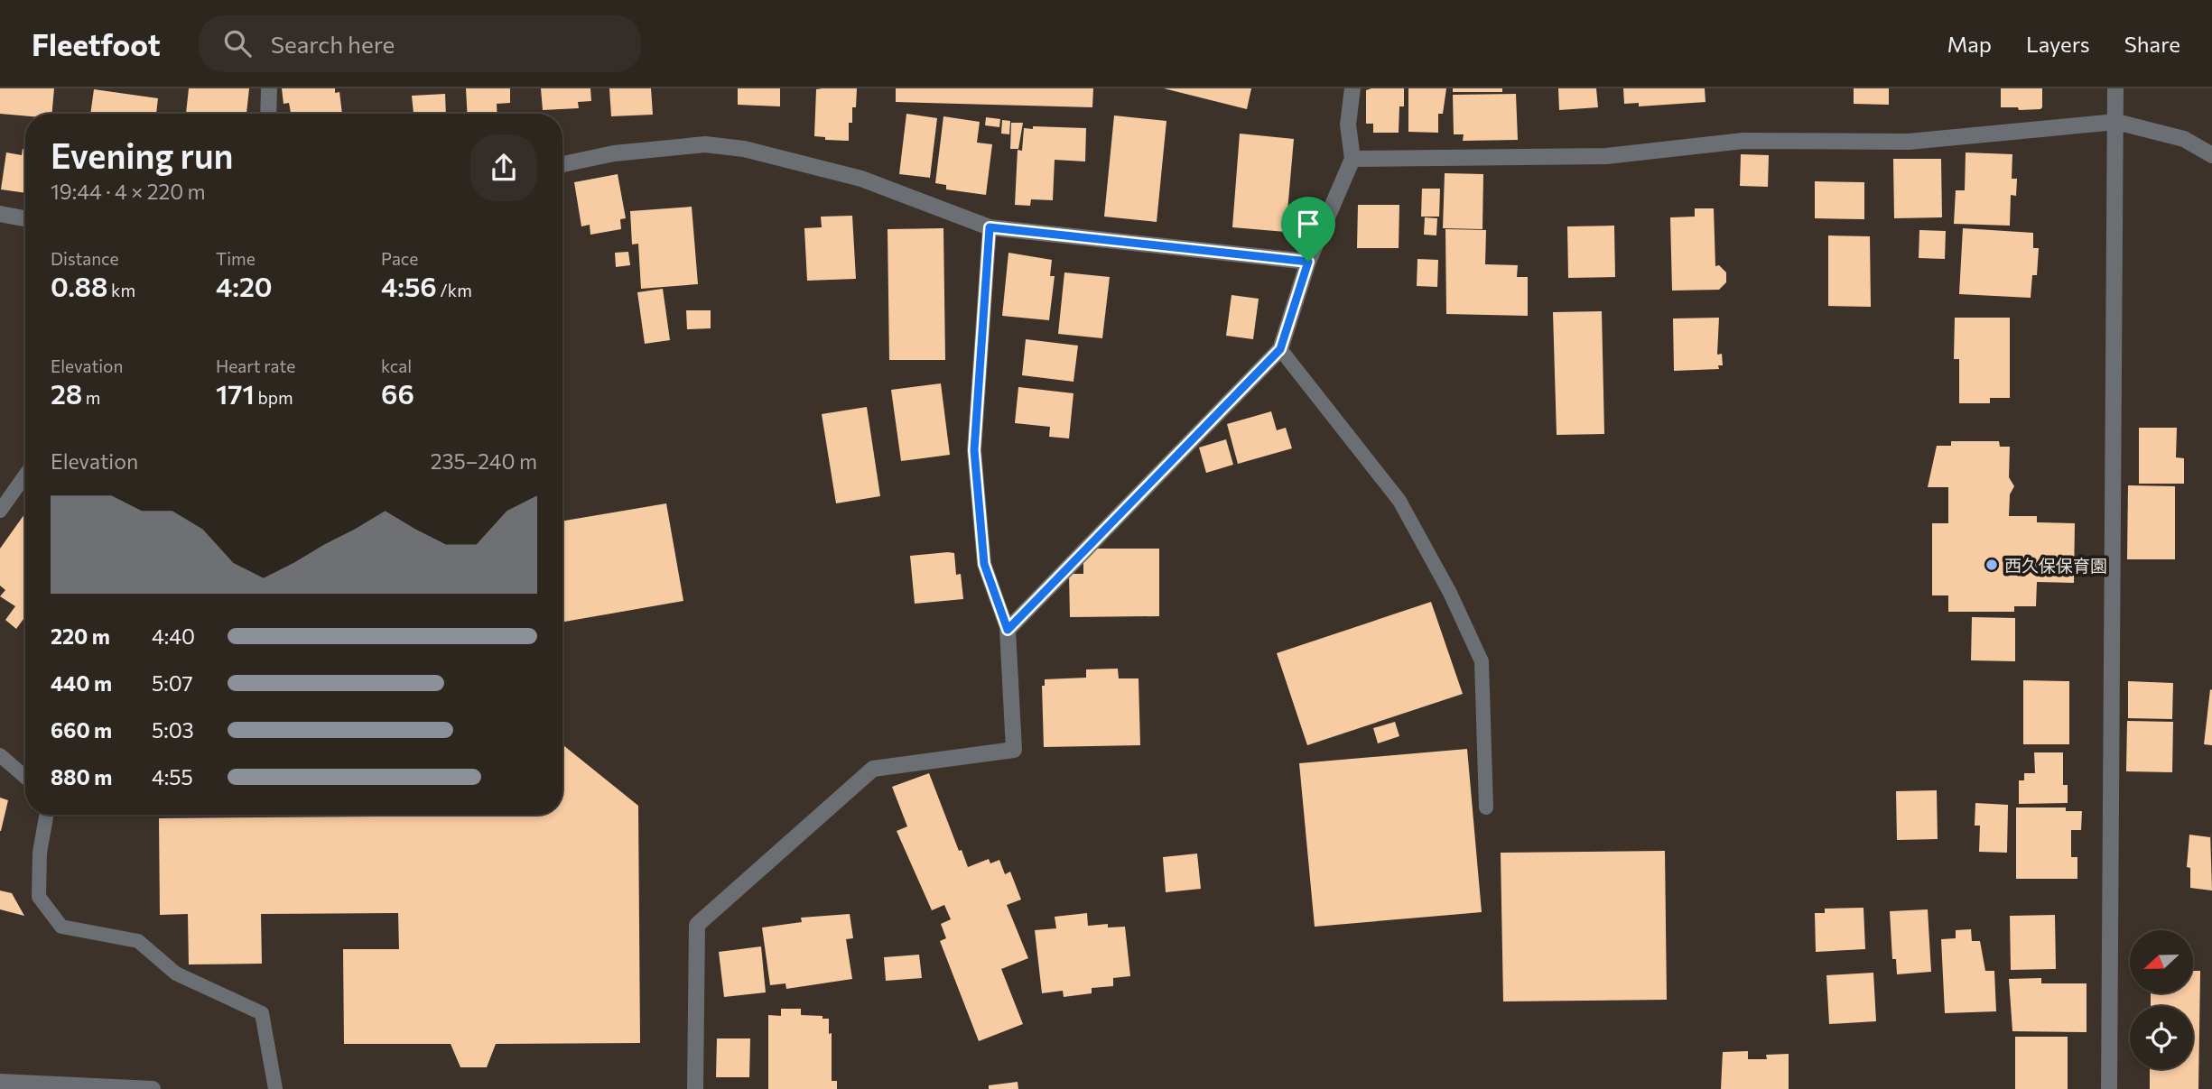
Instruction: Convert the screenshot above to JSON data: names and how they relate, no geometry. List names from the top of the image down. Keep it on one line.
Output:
{"places":["西久保保育園"],"north":"left","page":{"header":"Fleetfoot","search":"Search here","nav":["Map","Layers","Share"],"heading":["Evening run","19:44 · 4 × 220 m"],"stats":[["Distance","0.88 km"],["Time","4:20"],["Pace","4:56 /km"],["Elevation","28 m"],["Heart rate","171 bpm"],["kcal","66"]],"chart":["Elevation","235–240 m"],"list":[{"name":"220 m","note":"4:40"},{"name":"440 m","note":"5:07"},{"name":"660 m","note":"5:03"},{"name":"880 m","note":"4:55"}]}}
